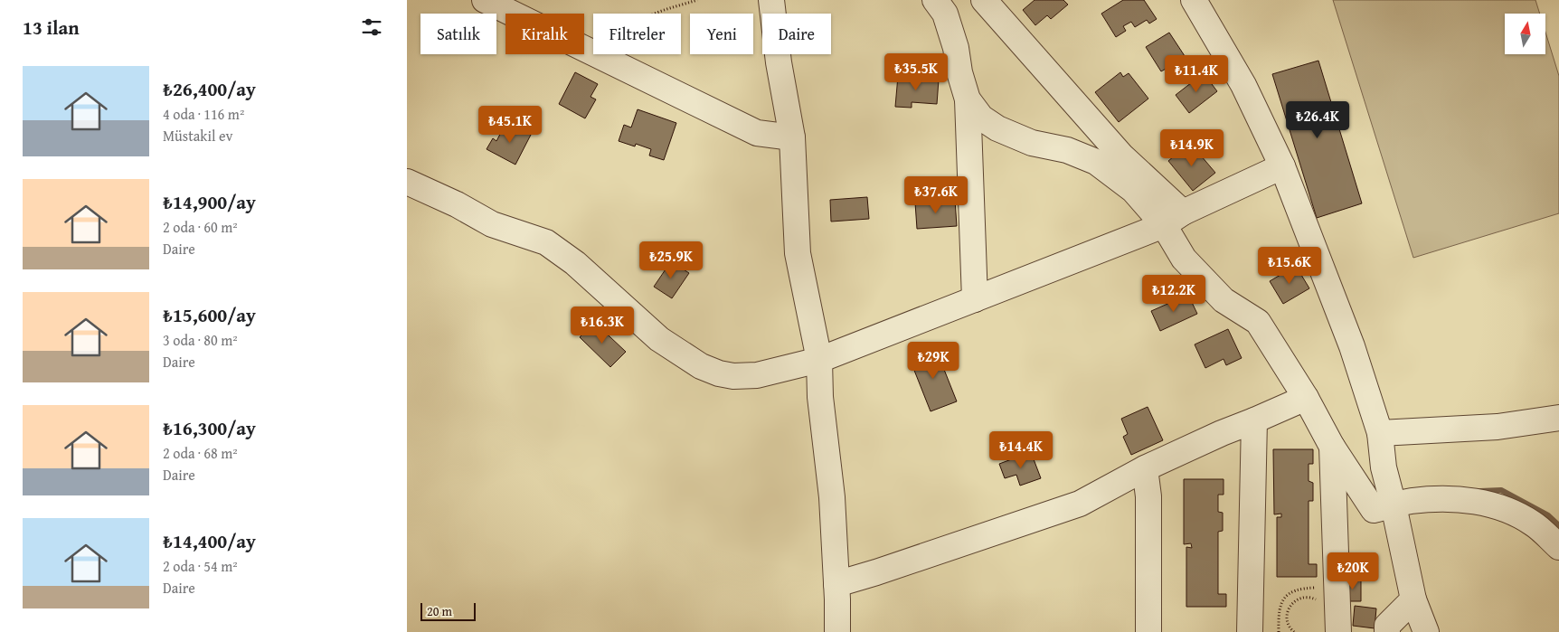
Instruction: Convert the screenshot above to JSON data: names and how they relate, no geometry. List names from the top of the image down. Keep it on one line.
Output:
{"scale_bar":"20 m","north":"top","page":{"heading":"13 ilan","chip":["Satılık","Kiralık","Filtreler","Yeni","Daire"],"price":["₺35.5K","₺11.4K","₺26.4K","₺45.1K","₺14.9K","₺37.6K","₺25.9K","₺15.6K","₺12.2K","₺16.3K","₺29K","₺14.4K","₺20K"],"list":[{"name":"₺26,400/ay","note":"4 oda · 116 m² · Müstakil ev"},{"name":"₺14,900/ay","note":"2 oda · 60 m² · Daire"},{"name":"₺15,600/ay","note":"3 oda · 80 m² · Daire"},{"name":"₺16,300/ay","note":"2 oda · 68 m² · Daire"},{"name":"₺14,400/ay","note":"2 oda · 54 m² · Daire"}],"scale":"20 m"}}
